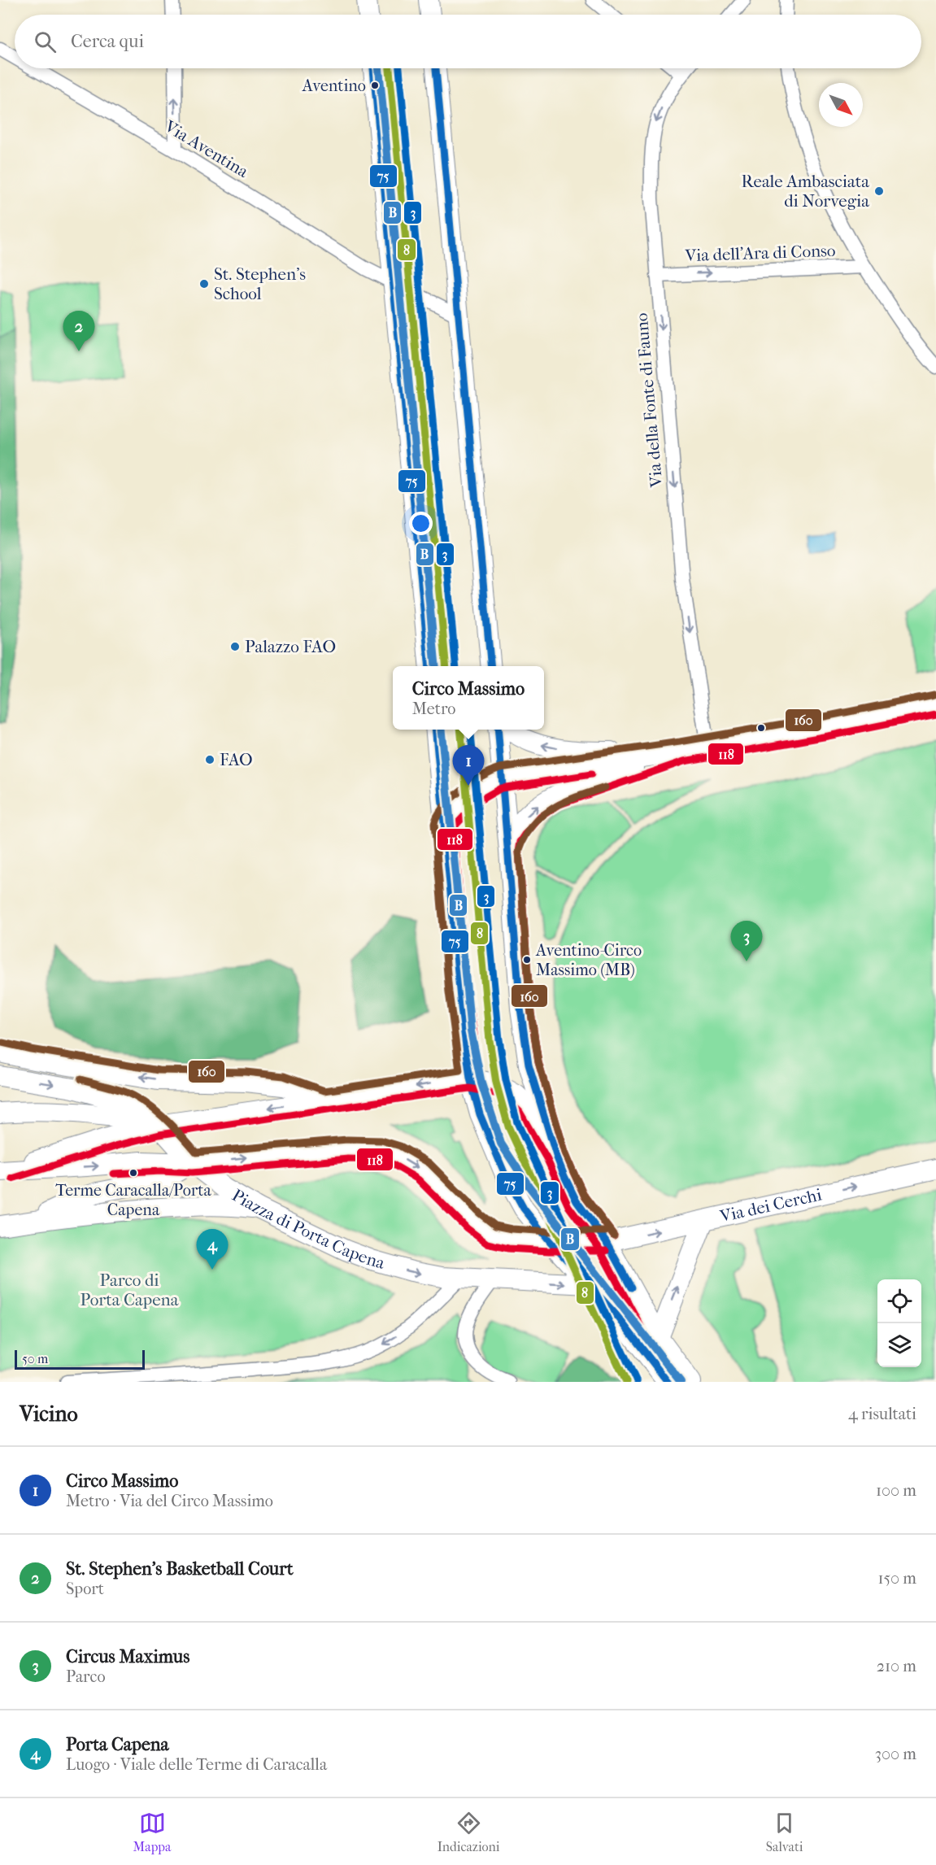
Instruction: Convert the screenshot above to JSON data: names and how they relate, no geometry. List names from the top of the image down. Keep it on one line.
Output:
{"streets":{"main road":["Via dei Cerchi","Piazza di Porta Capena"],"street":["Via Aventina","Via dell'Ara di Conso","Via della Fonte di Fauno"]},"crossings":[["Via dell'Ara di Conso","Via della Fonte di Fauno"],["Via dei Cerchi","Piazza di Porta Capena"]],"one_way":["Via dell'Ara di Conso","Via della Fonte di Fauno","Via dei Cerchi"],"parks":["Parco di Porta Capena"],"places":["Aventino","Reale Ambasciata di Norvegia","St. Stephen's School","Palazzo FAO","FAO","Aventino-Circo Massimo (MB)","Terme Caracalla/Porta Capena"],"lines":["transit line B","transit line 3","transit line 8","transit line 75","transit line 160","transit line 118"],"scale_bar":"50 m","north":"bottom right","page":{"search":"Cerca qui","pins":["2","1","3","4"],"popup":["Circo Massimo","Metro"],"scale":"50 m","heading":["Vicino","4 risultati"],"list":[{"mark":"1","name":"Circo Massimo","note":"Metro · Via del Circo Massimo","value":"100 m"},{"mark":"2","name":"St. Stephen's Basketball Court","note":"Sport","value":"150 m"},{"mark":"3","name":"Circus Maximus","note":"Parco","value":"210 m"},{"mark":"4","name":"Porta Capena","note":"Luogo · Viale delle Terme di Caracalla","value":"300 m"}],"nav":["Mappa","Indicazioni","Salvati"]}}
